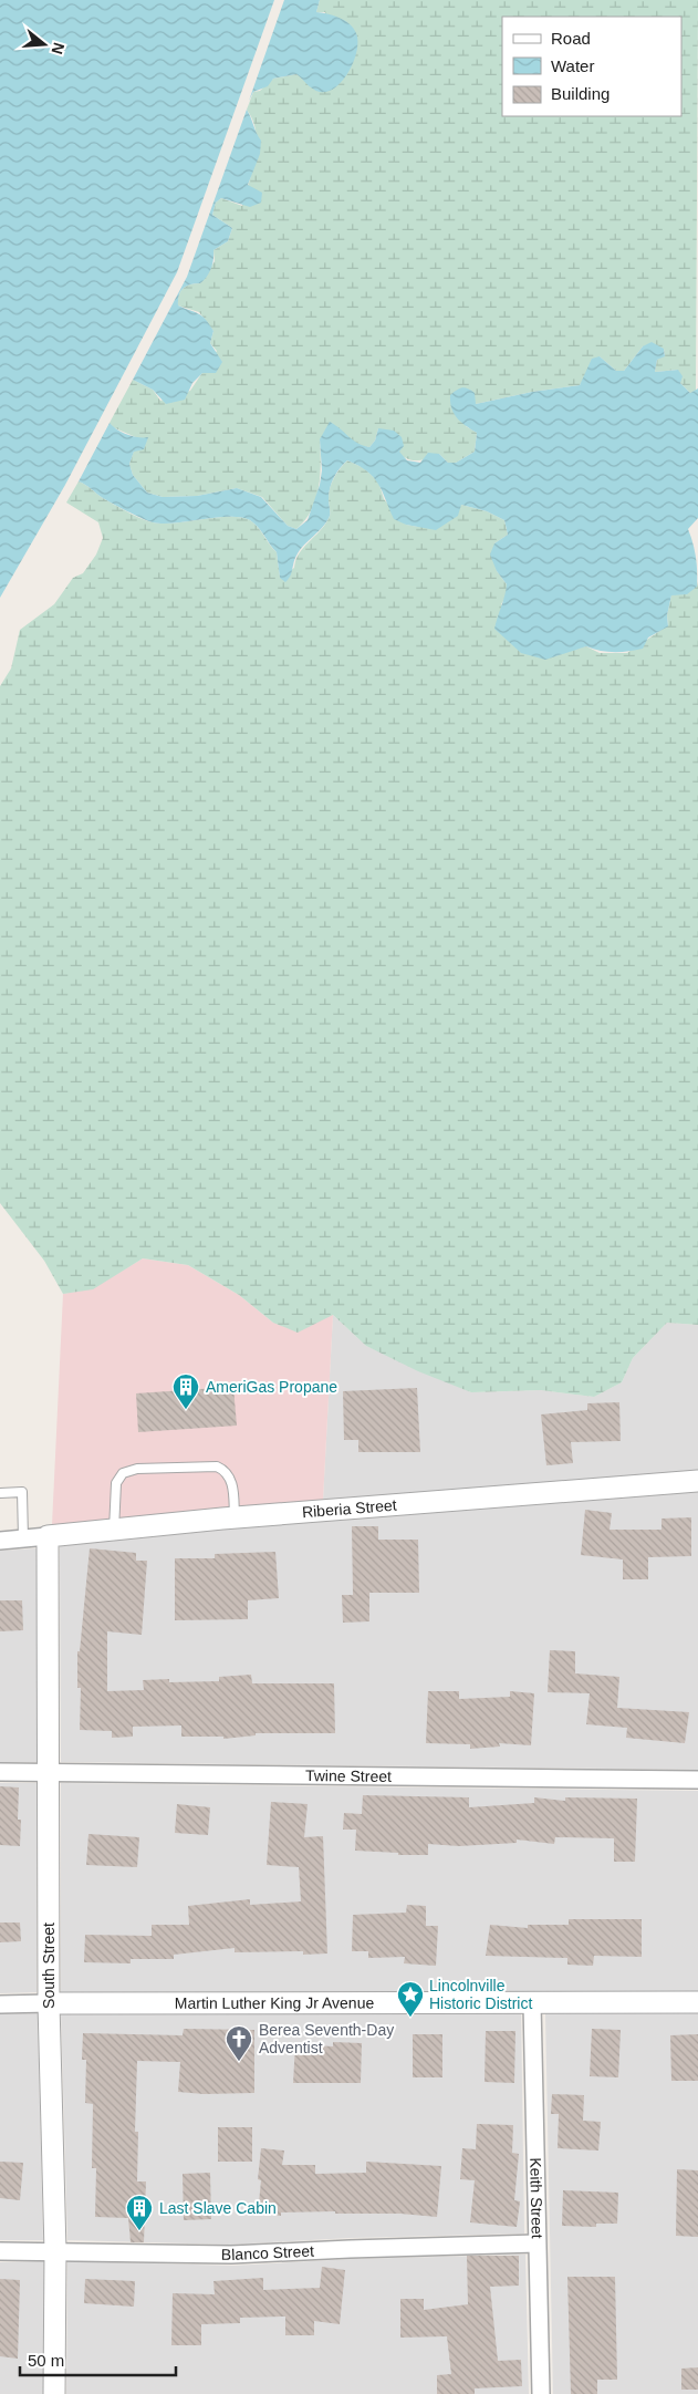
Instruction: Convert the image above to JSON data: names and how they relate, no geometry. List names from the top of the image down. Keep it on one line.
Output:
{"streets":{"street":["Riberia Street","Twine Street","South Street","Martin Luther King Jr Avenue","Keith Street","Blanco Street"]},"crossings":[["Riberia Street","South Street"],["Twine Street","South Street"],["South Street","Martin Luther King Jr Avenue"],["South Street","Blanco Street"],["Martin Luther King Jr Avenue","Keith Street"],["Keith Street","Blanco Street"]],"places":{"building":["AmeriGas Propane","Last Slave Cabin"],"place":["Lincolnville Historic District"],"church":["Berea Seventh-Day Adventist"]},"legend":["Road","Water","Building"],"scale_bar":"50 m","north":"right"}
